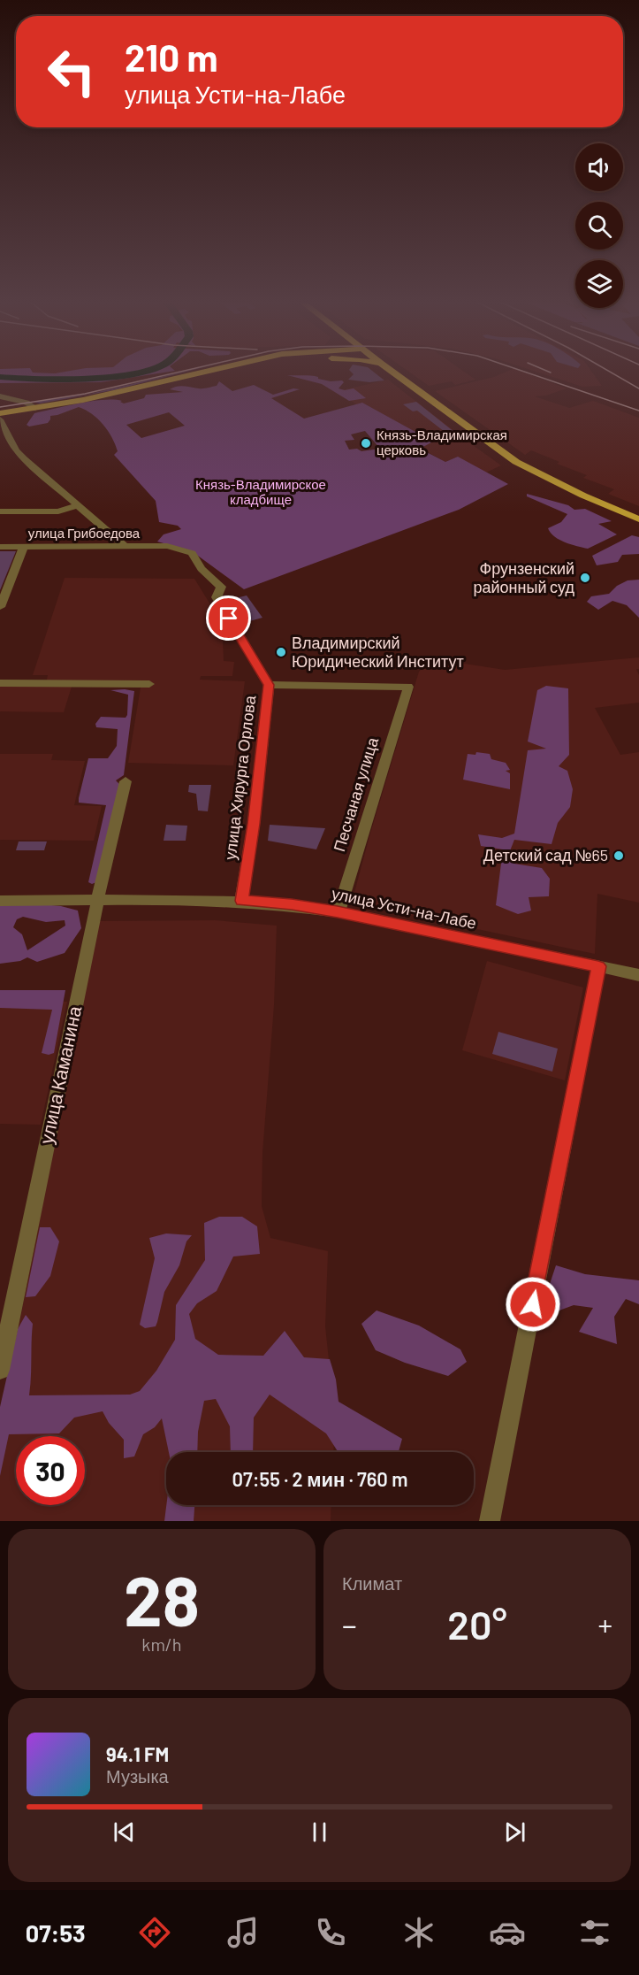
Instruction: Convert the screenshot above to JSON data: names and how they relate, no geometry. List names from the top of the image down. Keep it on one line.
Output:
{"streets":{"street":["улица Грибоедова","улица Хирурга Орлова","Песчаная улица","улица Усти-на-Лабе","улица Каманина"]},"crossings":[["улица Грибоедова","улица Хирурга Орлова"],["улица Хирурга Орлова","Песчаная улица"],["улица Хирурга Орлова","улица Усти-на-Лабе"],["Песчаная улица","улица Усти-на-Лабе"],["улица Усти-на-Лабе","улица Каманина"]],"parks":["Князь-Владимирское кладбище"],"places":["Князь-Владимирская церковь","Фрунзенский районный суд","Владимирский Юридический Институт","Детский сад №65"],"page":{"turn":["210 m","улица Усти-на-Лабе"],"limit":"30","trip":"07:55 · 2 мин · 760 m","tile":[["28","km/h"],"Климат"],"heat":["−","20°","+"],"song":["94.1 FM","Музыка"],"tabs":"07:53"}}
